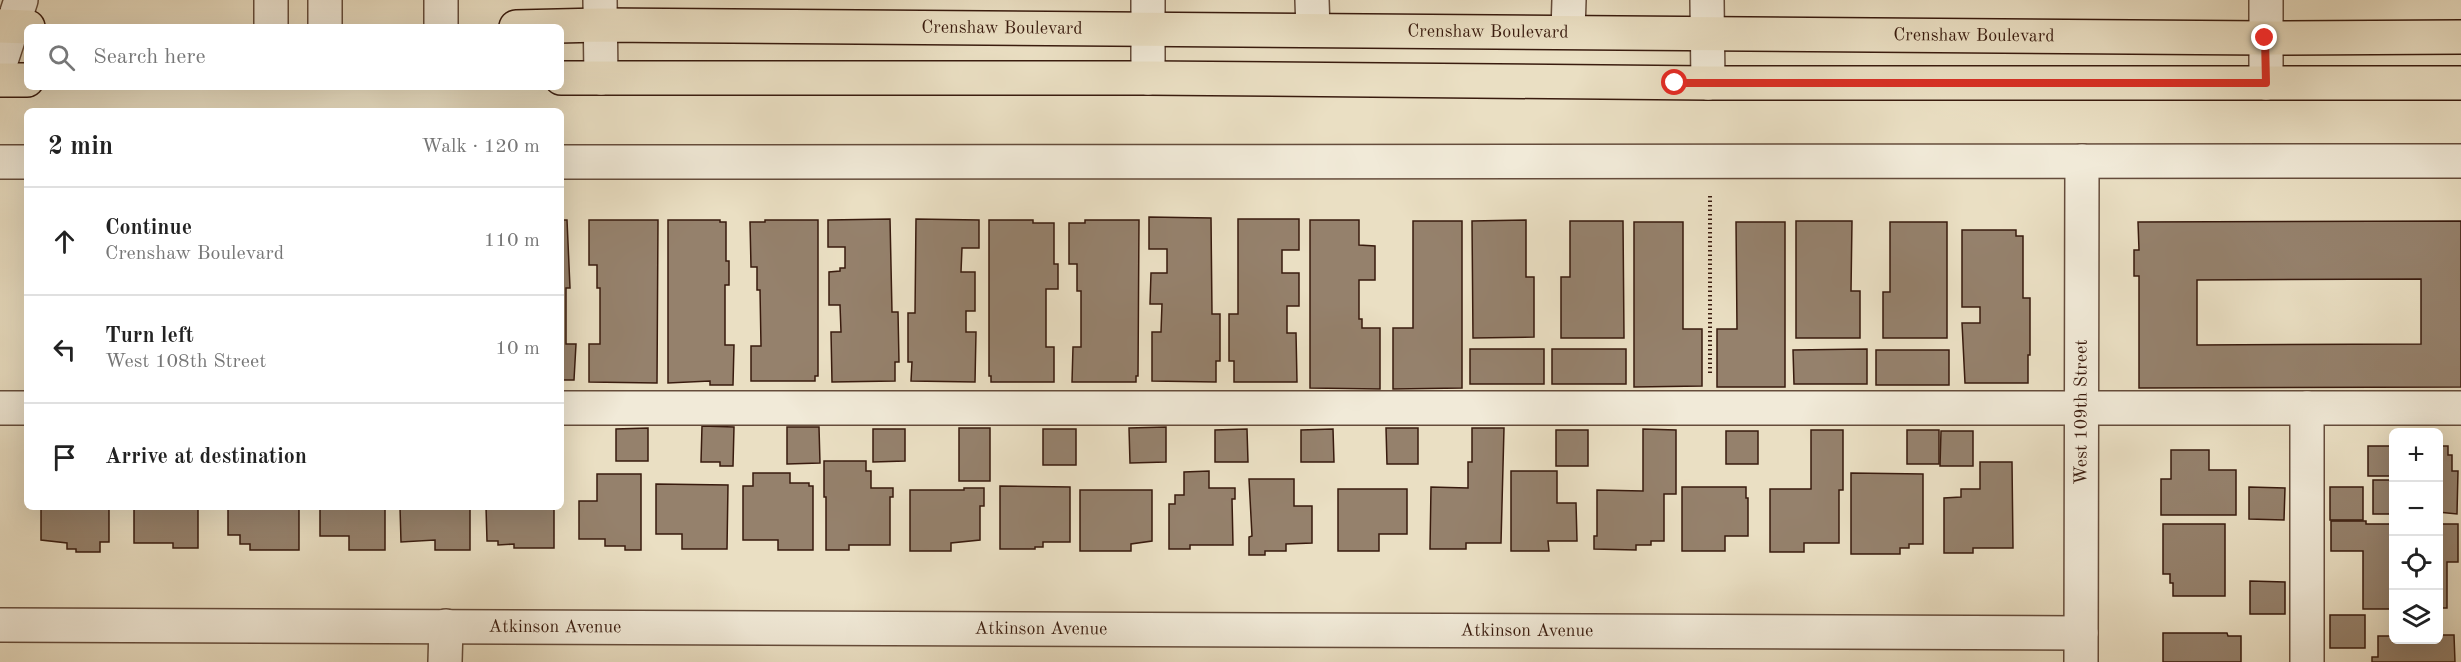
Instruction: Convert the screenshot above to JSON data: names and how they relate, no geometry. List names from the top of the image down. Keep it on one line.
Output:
{"streets":{"main road":["Crenshaw Boulevard"],"street":["West 109th Street","Atkinson Avenue"]},"crossings":[["West 109th Street","Atkinson Avenue"]],"page":{"search":"Search here","heading":["2 min","Walk · 120 m"],"list":[["Continue","Crenshaw Boulevard","110 m"],["Turn left","West 108th Street","10 m"],"Arrive at destination"],"map_buttons":["+","−"]}}
